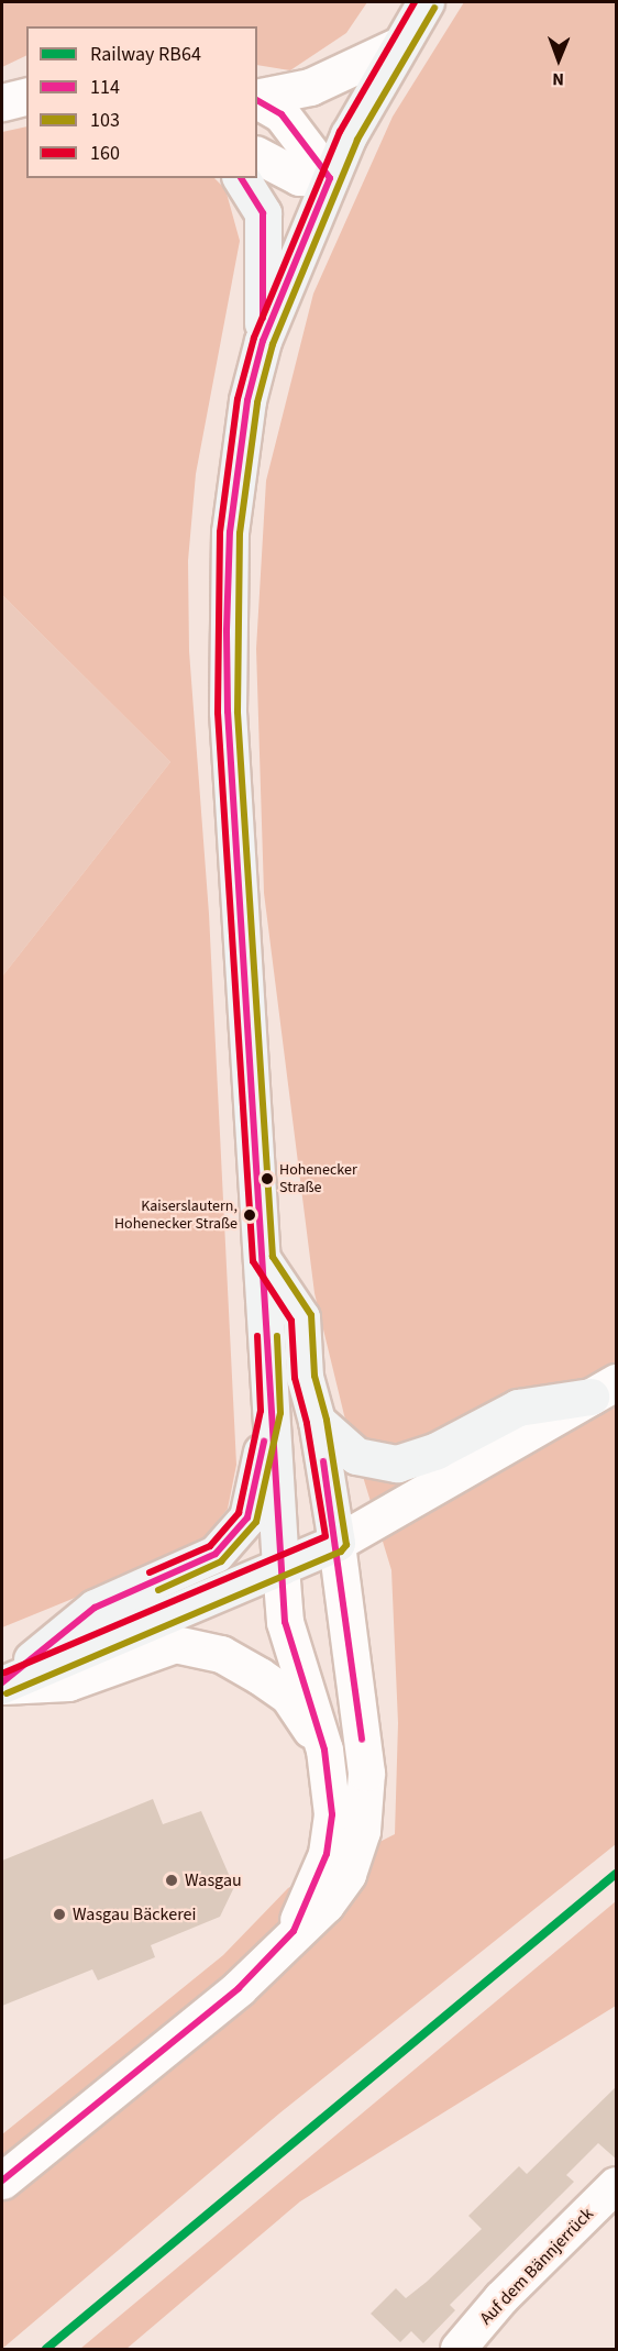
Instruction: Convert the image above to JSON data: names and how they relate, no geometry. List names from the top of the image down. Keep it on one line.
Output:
{"streets":{"street":["Auf dem Bännjerrück"]},"places":["Hohenecker Straße","Kaiserslautern, Hohenecker Straße","Wasgau","Wasgau Bäckerei"],"lines":["transit line 160","transit line 103","transit line 114","rail line RB64"],"legend":["Railway RB64","114","103","160"],"north":"bottom"}
